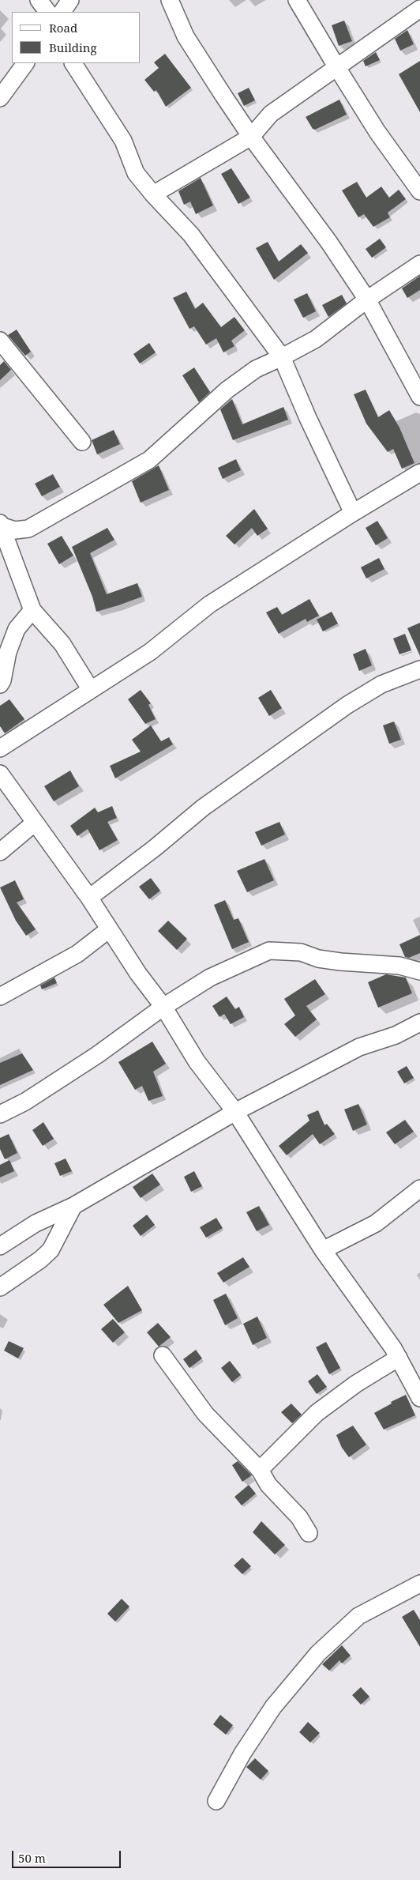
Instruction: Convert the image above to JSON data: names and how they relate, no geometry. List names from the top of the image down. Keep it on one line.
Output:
{"legend":["Road","Building"],"scale_bar":"50 m"}
